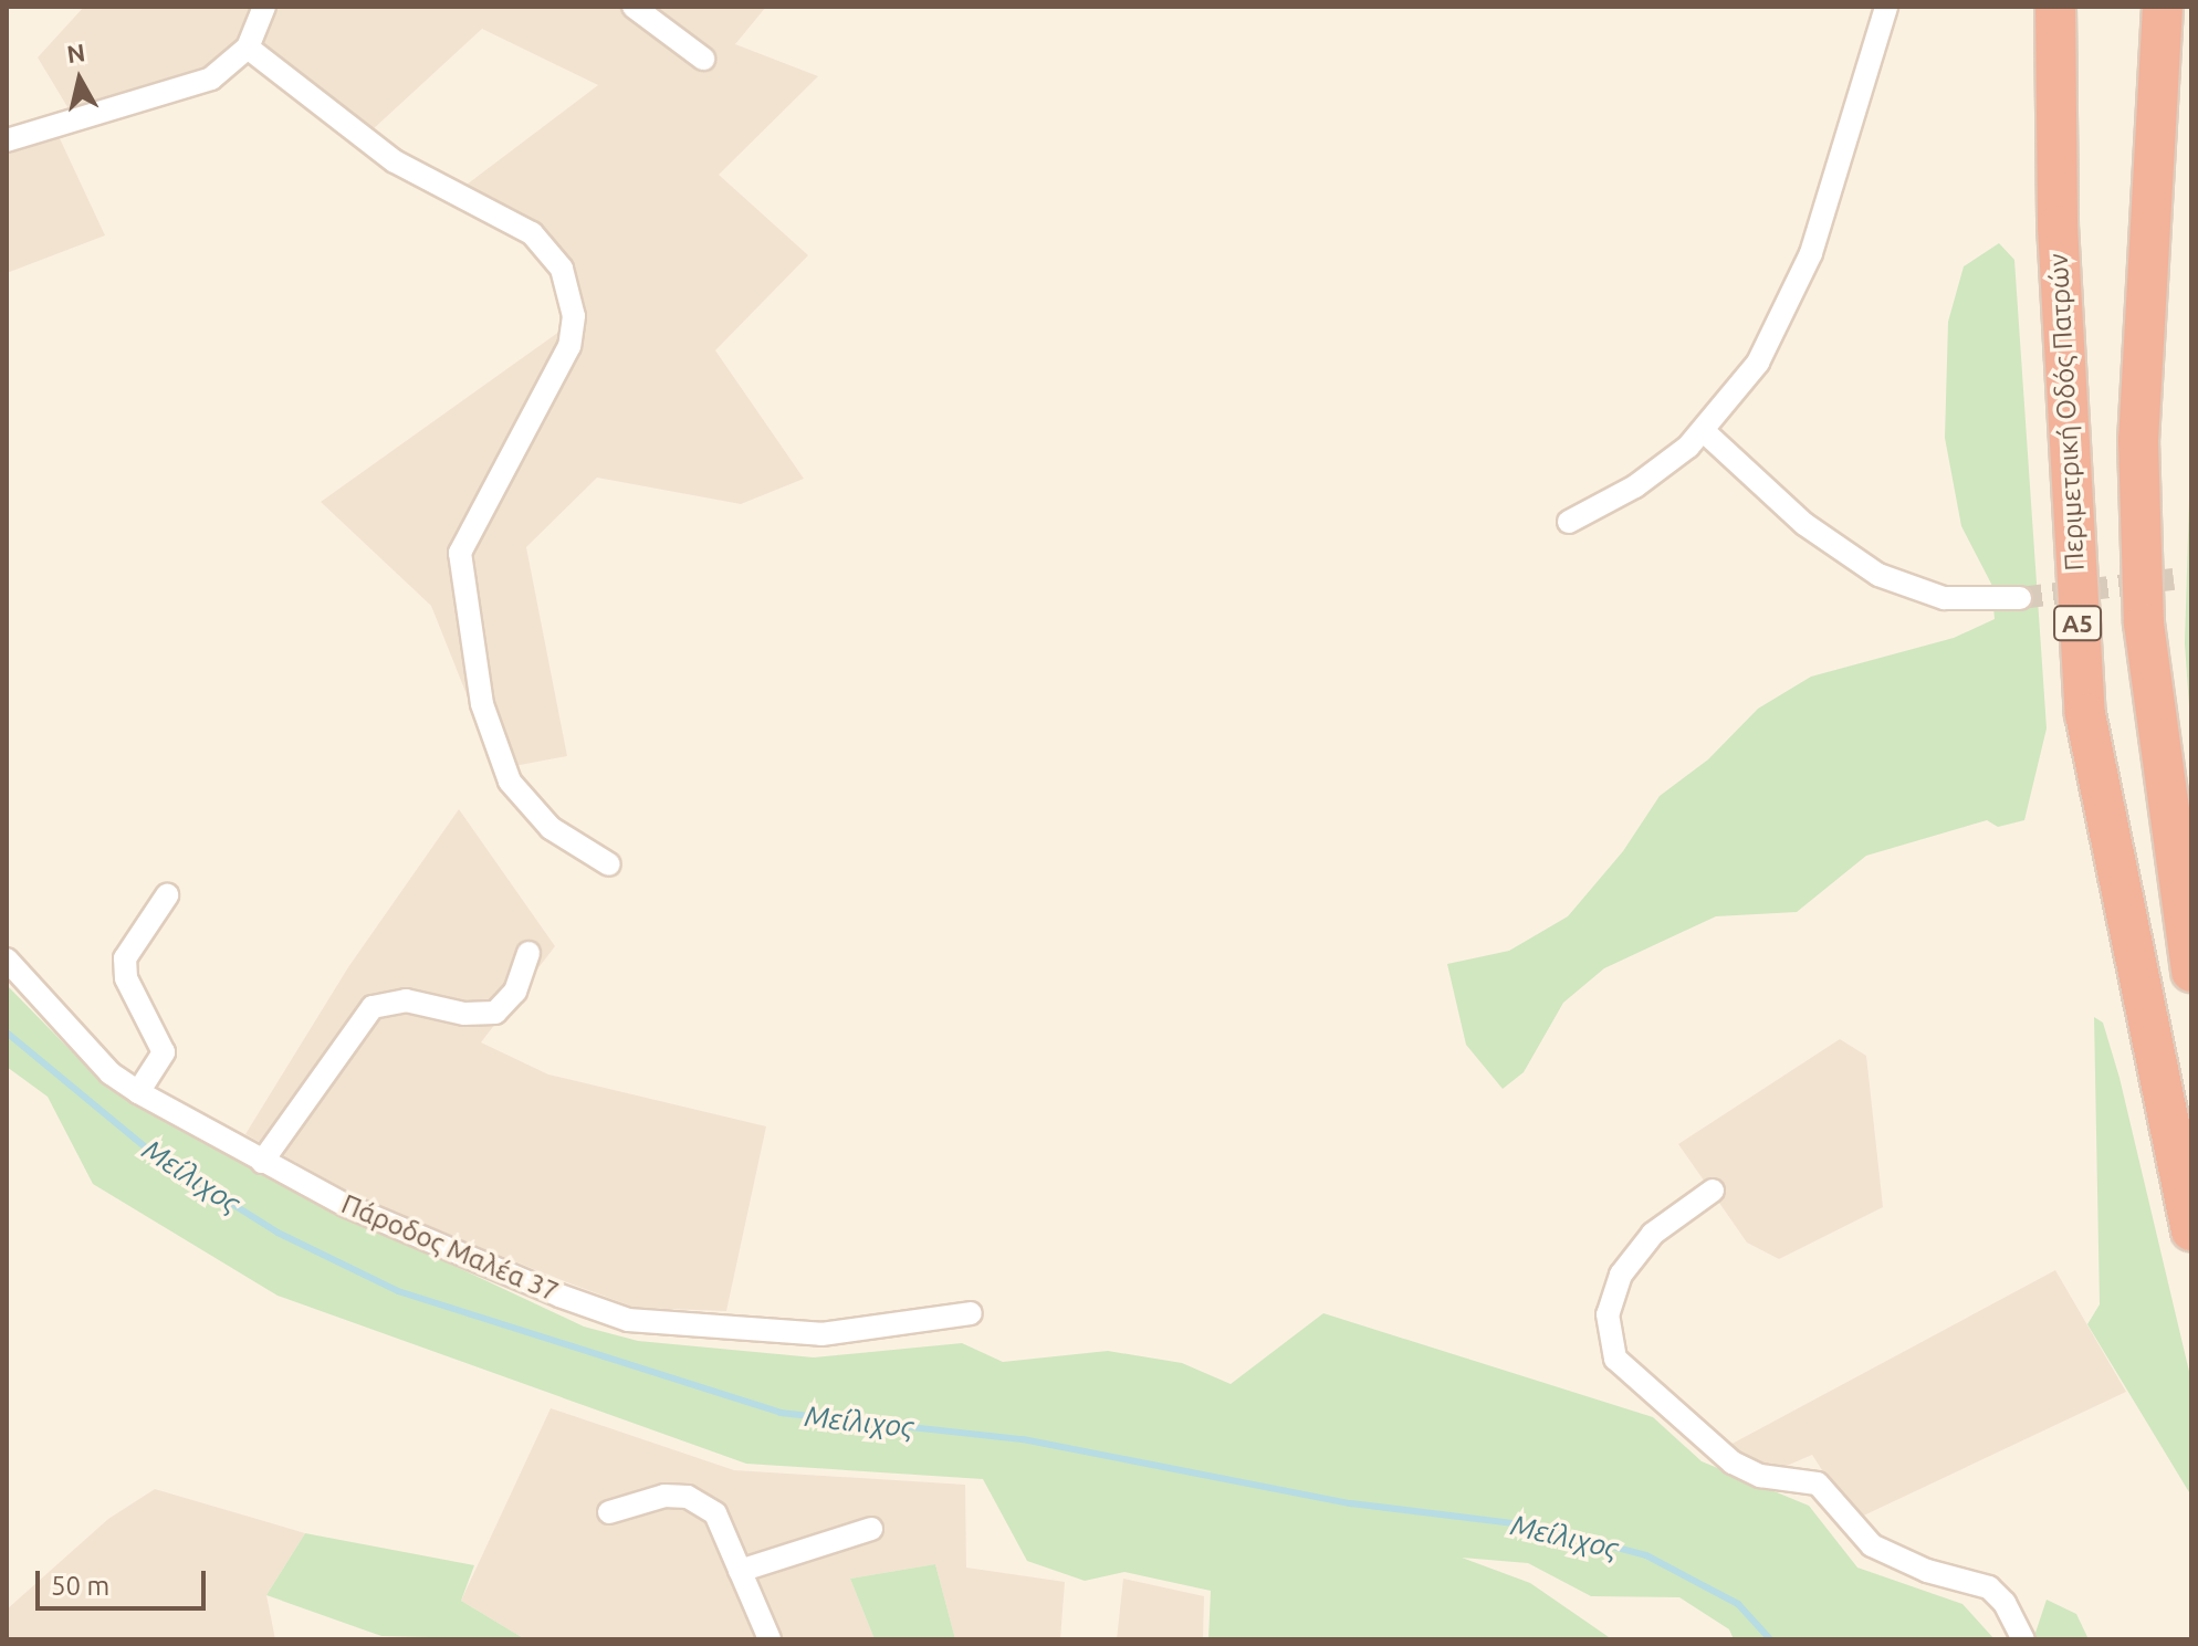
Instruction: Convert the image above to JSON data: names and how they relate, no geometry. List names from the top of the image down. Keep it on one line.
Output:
{"streets":{"highway":["Περιμετρική Οδός Πατρών","Α5"],"street":["Πάροδος Μαλέα 37"]},"water":["Μείλιχος"],"scale_bar":"50 m","north":"top"}
